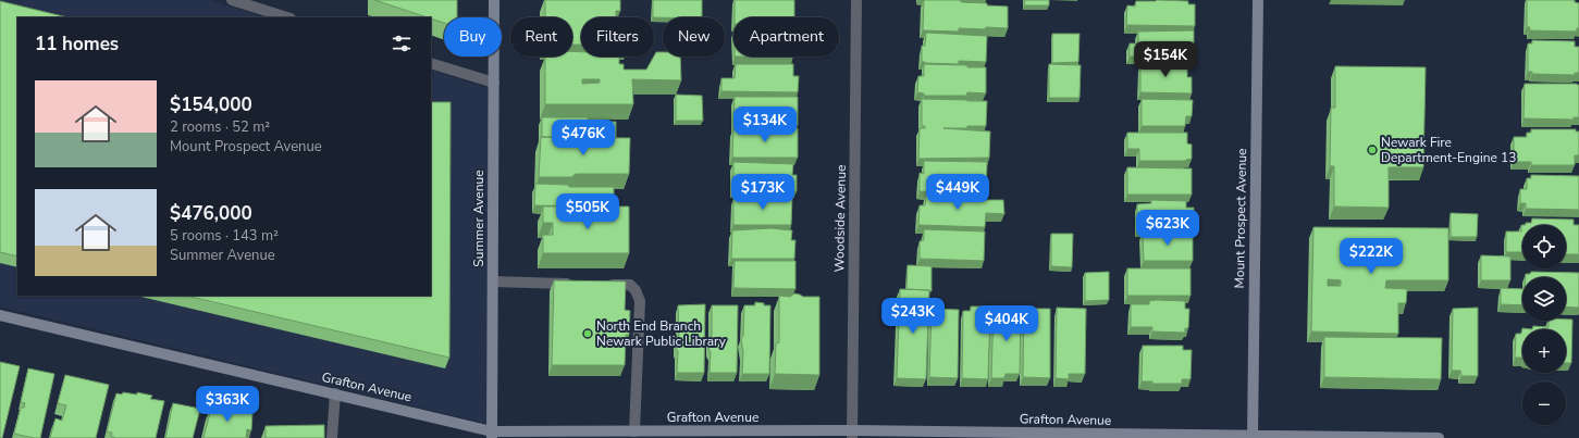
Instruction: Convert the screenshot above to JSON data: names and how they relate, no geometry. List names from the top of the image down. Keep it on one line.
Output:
{"streets":{"street":["Summer Avenue","Woodside Avenue","Mount Prospect Avenue","Grafton Avenue"]},"crossings":[["Summer Avenue","Grafton Avenue"],["Woodside Avenue","Grafton Avenue"],["Mount Prospect Avenue","Grafton Avenue"]],"places":["Newark Fire Department-Engine 13","North End Branch Newark Public Library"],"page":{"chip":["Buy","Rent","Filters","New","Apartment"],"heading":"11 homes","price":["$154K","$134K","$476K","$173K","$449K","$505K","$623K","$222K","$243K","$404K","$363K"],"list":[{"name":"$154,000","note":"2 rooms · 52 m² · Mount Prospect Avenue"},{"name":"$476,000","note":"5 rooms · 143 m² · Summer Avenue"}],"map_buttons":["+","−"]}}
